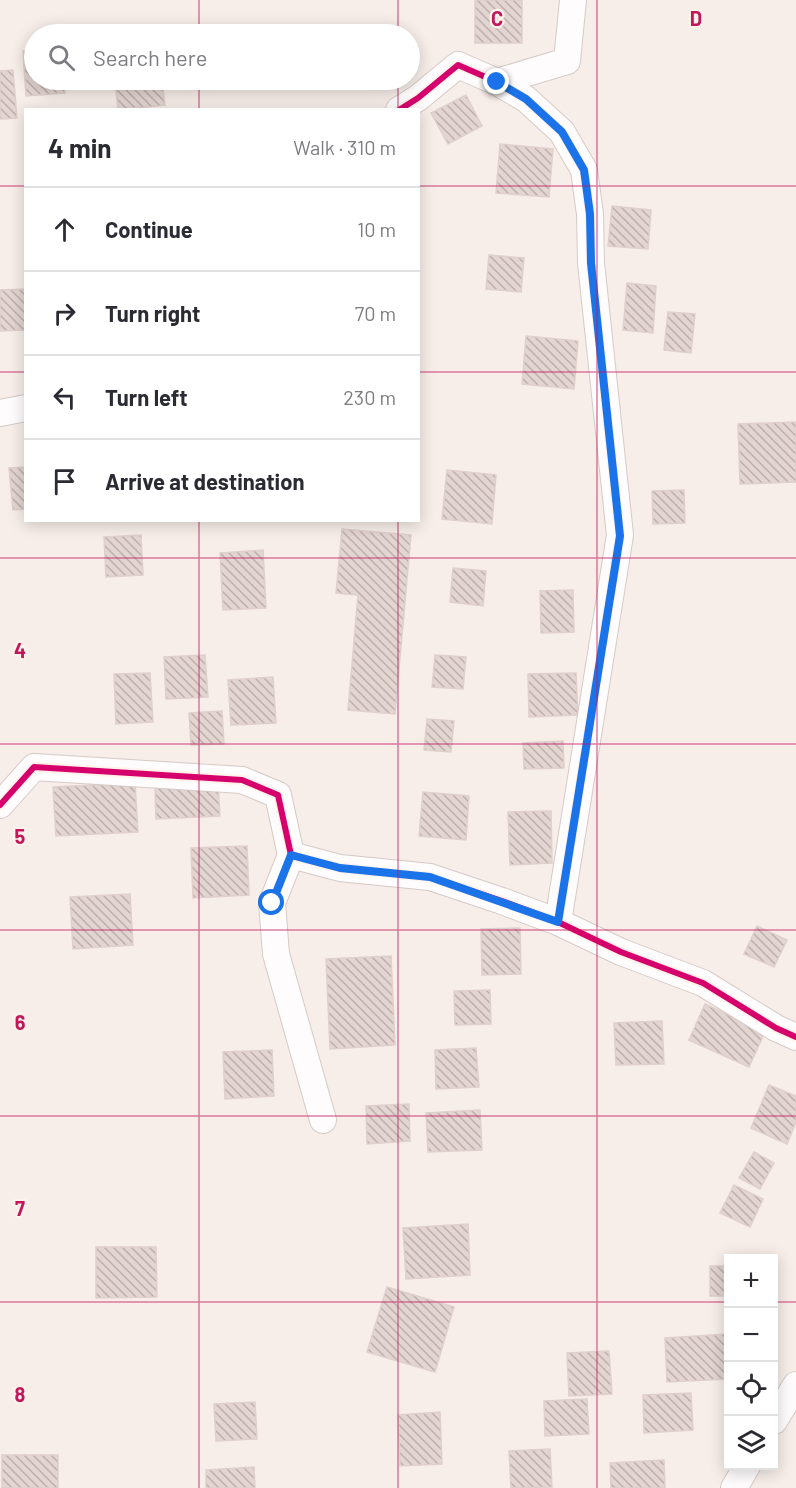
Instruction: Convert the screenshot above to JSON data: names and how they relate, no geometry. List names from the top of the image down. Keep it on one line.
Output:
{"page":{"search":"Search here","heading":["4 min","Walk · 310 m"],"list":[["Continue","10 m"],["Turn right","70 m"],["Turn left","230 m"],"Arrive at destination"],"map_buttons":["+","−"]},"grid":{"columns":["C","D"],"rows":["4","5","6","7","8"]}}
